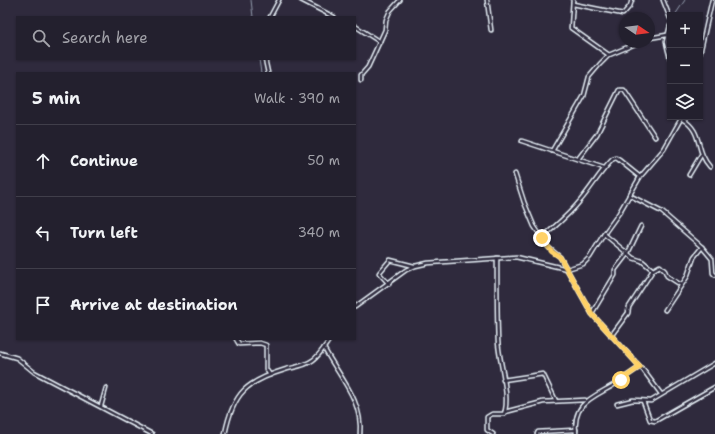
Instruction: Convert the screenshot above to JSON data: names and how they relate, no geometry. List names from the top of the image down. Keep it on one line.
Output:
{"north":"right","page":{"map_buttons":["+","−"],"search":"Search here","heading":["5 min","Walk · 390 m"],"list":[["Continue","50 m"],["Turn left","340 m"],"Arrive at destination"]}}
